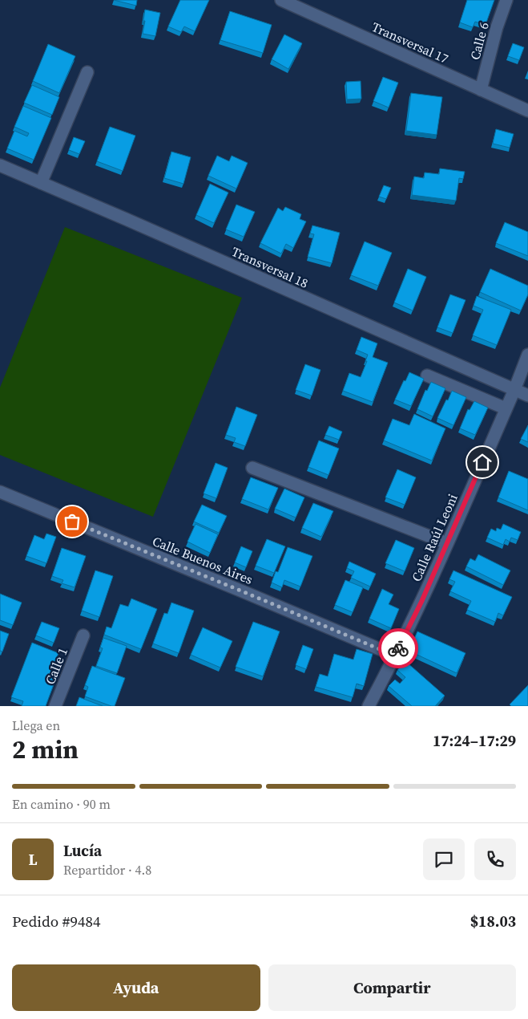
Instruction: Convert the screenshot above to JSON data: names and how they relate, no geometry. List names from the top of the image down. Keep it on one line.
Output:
{"streets":{"street":["Calle 6","Transversal 17","Transversal 18","Calle Raúl Leoni","Calle Buenos Aires","Calle 1"]},"crossings":[["Calle 6","Transversal 17"],["Transversal 18","Calle Raúl Leoni"],["Calle Raúl Leoni","Calle Buenos Aires"]],"page":{"heading":["2 min","Llega en","17:24–17:29"],"panel":["Lucía","Repartidor · 4.8","Pedido #9484","$18.03"],"bar":"En camino · 90 m","round":"L","buttons":["Ayuda","Compartir"]}}
